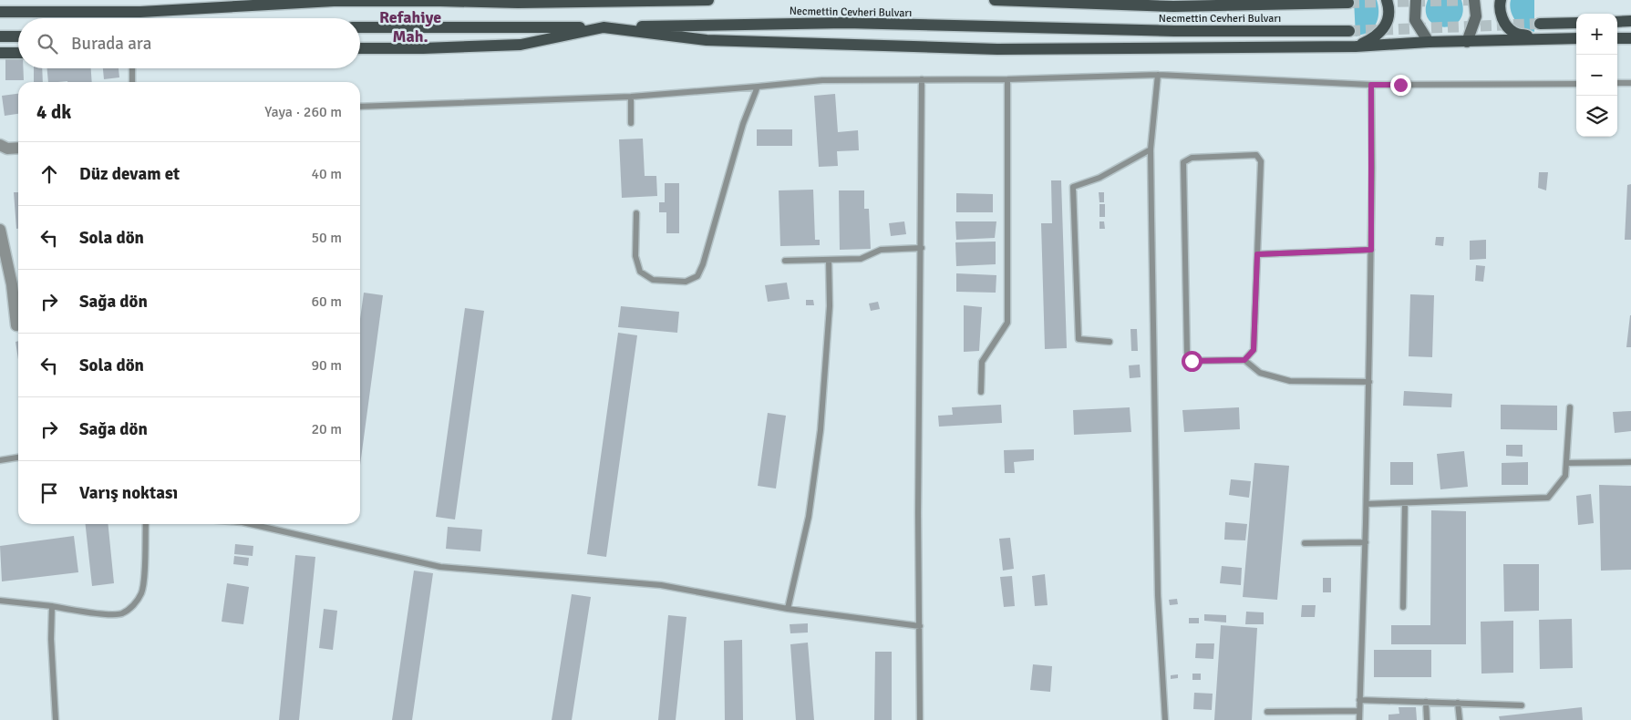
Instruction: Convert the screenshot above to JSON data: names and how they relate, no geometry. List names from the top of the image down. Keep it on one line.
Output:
{"streets":{"main road":["Necmettin Cevheri Bulvarı"]},"districts":["Refahiye Mah."],"page":{"map_buttons":["+","−"],"search":"Burada ara","heading":["4 dk","Yaya · 260 m"],"list":[["Düz devam et","40 m"],["Sola dön","50 m"],["Sağa dön","60 m"],["Sola dön","90 m"],["Sağa dön","20 m"],"Varış noktası"]}}
